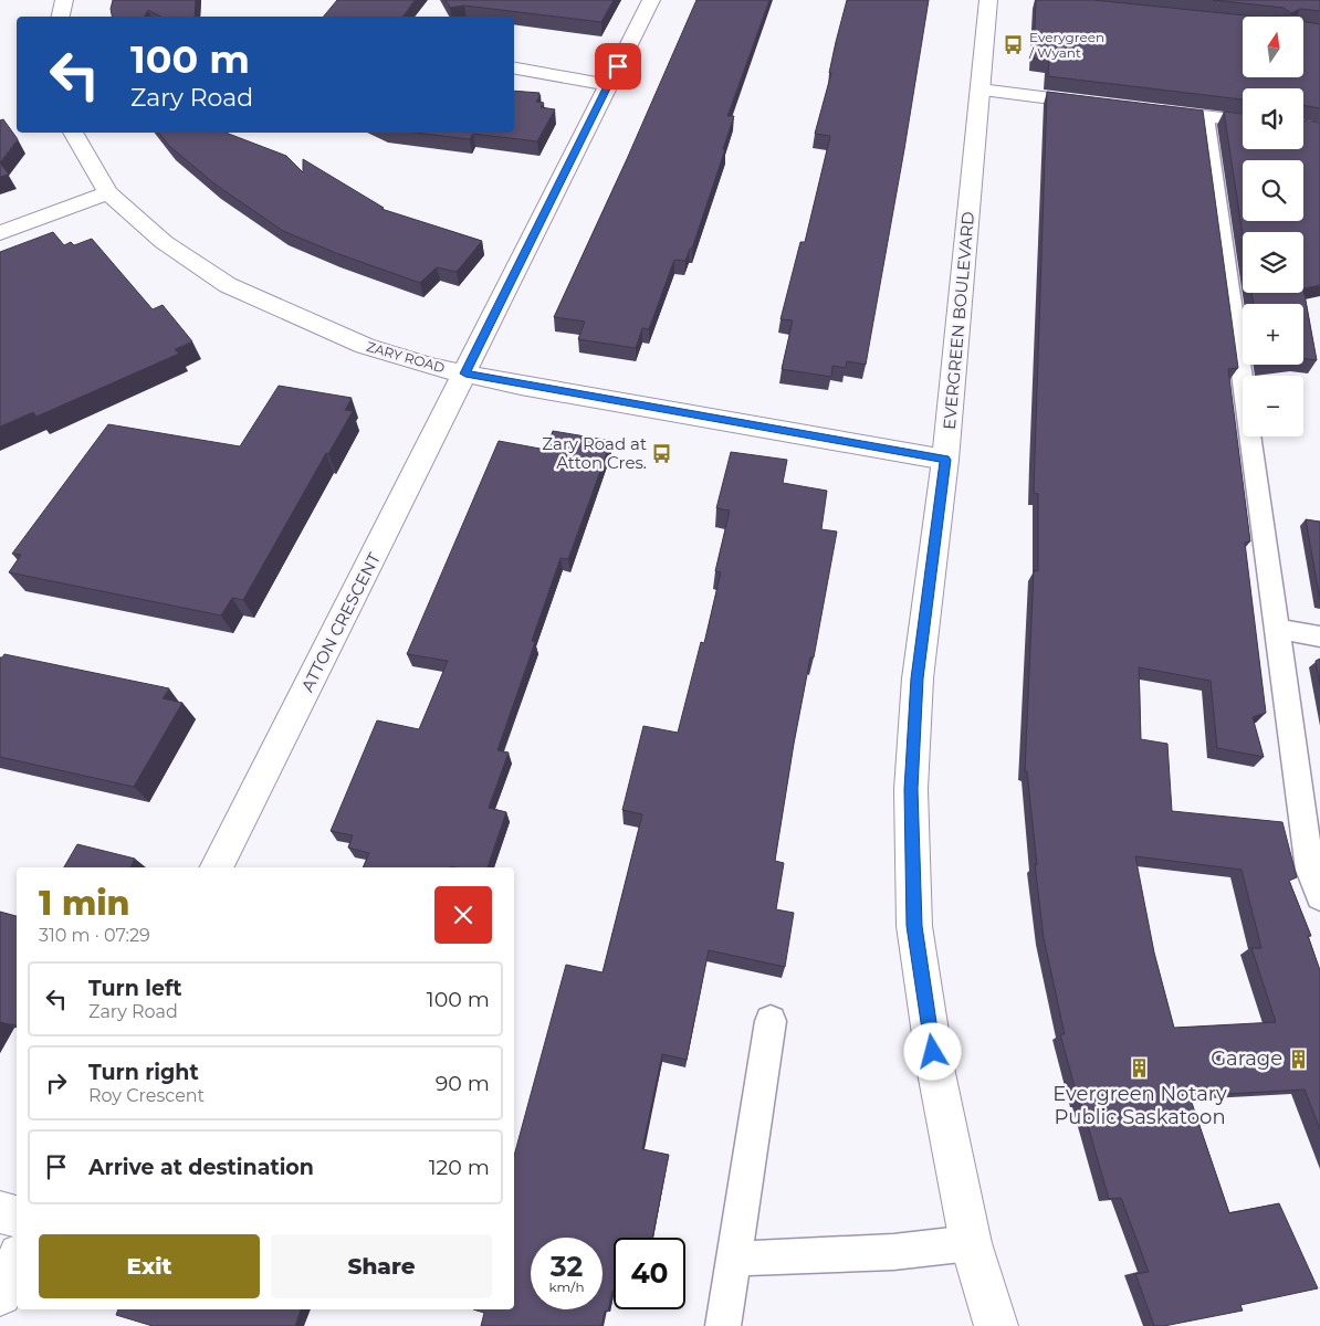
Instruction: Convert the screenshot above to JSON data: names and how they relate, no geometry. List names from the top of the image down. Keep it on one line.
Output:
{"streets":{"street":["EVERGREEN BOULEVARD","ZARY ROAD","ATTON CRESCENT"]},"crossings":[["EVERGREEN BOULEVARD","ZARY ROAD"],["ZARY ROAD","ATTON CRESCENT"]],"places":{"bus stop":["Everygreen / Wyant","Zary Road at Atton Cres."],"building":["Garage","Evergreen Notary Public Saskatoon"]},"north":"top","page":{"map_buttons":["+","−"],"turn":["100 m","Zary Road"],"heading":["1 min","310 m · 07:29"],"list":[{"name":"Turn left","note":"Zary Road","value":"100 m"},{"name":"Turn right","note":"Roy Crescent","value":"90 m"},{"name":"Arrive at destination","value":"120 m"}],"buttons":["Exit","Share"],"speed":"32 km/h","limit":"40"}}
